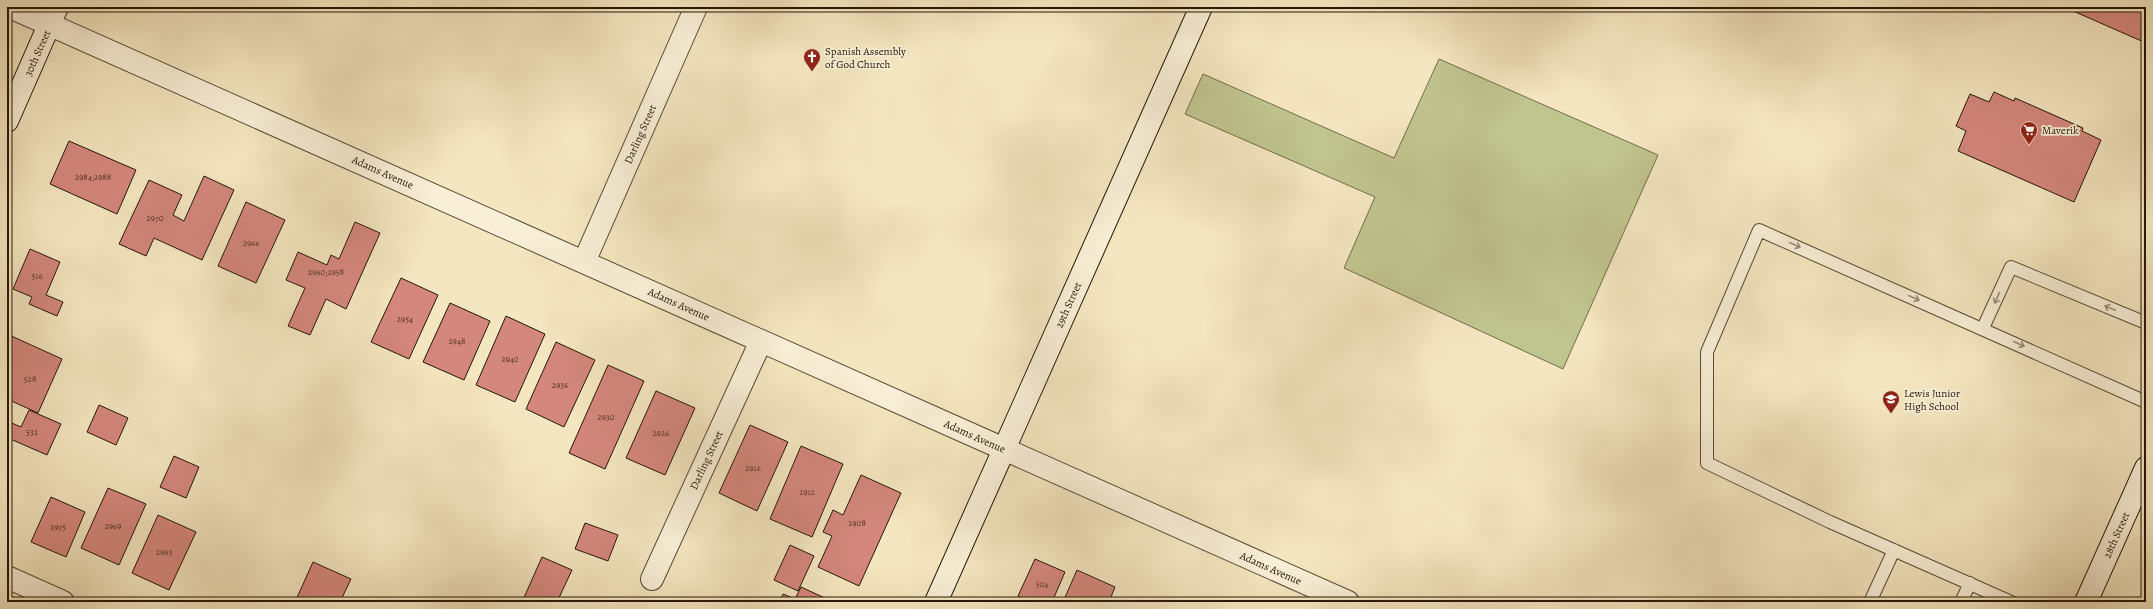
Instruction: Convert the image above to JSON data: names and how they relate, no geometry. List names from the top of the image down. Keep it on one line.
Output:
{"streets":{"street":["30th Street","Darling Street","Adams Avenue","29th Street","28th Street"]},"crossings":[["30th Street","Adams Avenue"],["Darling Street","Adams Avenue"],["Adams Avenue","29th Street"]],"places":{"church":["Spanish Assembly of God Church"],"supermarket":["Maverik"],"school or university":["Lewis Junior High School"]},"house_numbers":["2984;2988","2970","2966","2960;2958","516","2954","2948","2940","528","2936","2930","532","2926","2916","2912","2908","2969","2975","2963","504"]}
